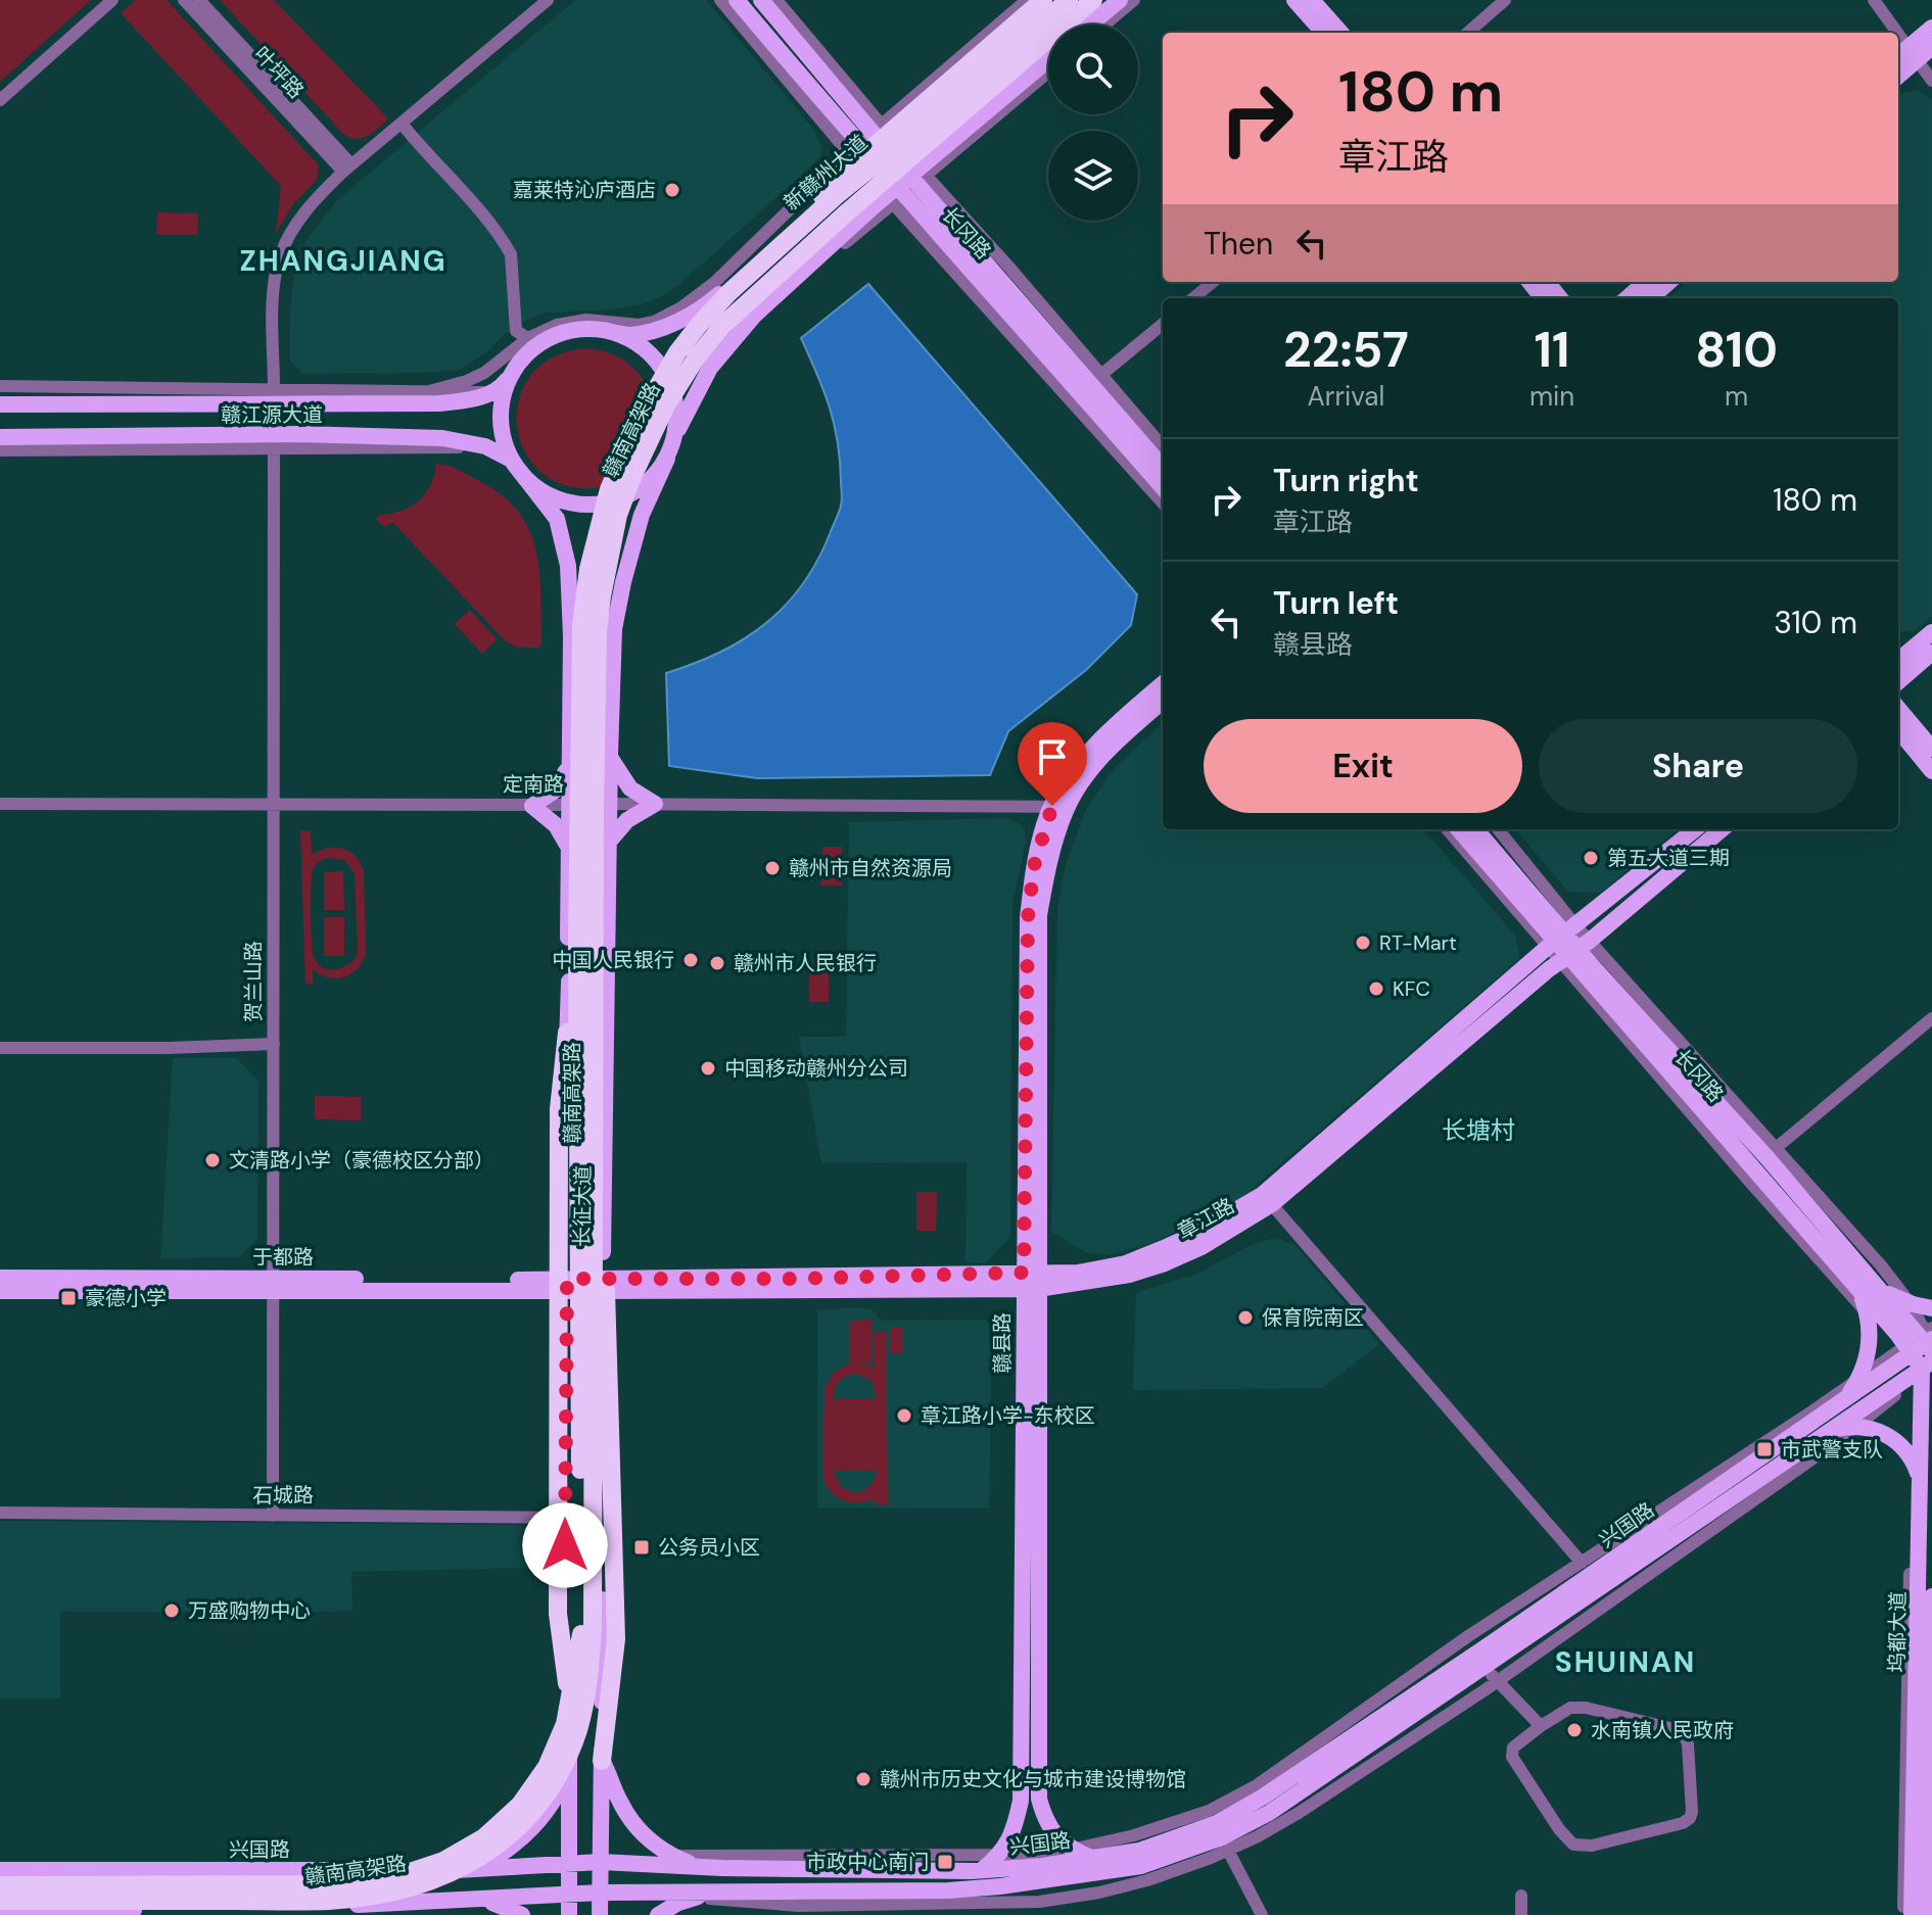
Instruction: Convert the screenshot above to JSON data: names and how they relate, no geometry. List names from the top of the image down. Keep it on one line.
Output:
{"streets":{"highway":["赣南高架路"],"main road":["新赣州大道","长冈路","赣江源大道","长征大道","章江路","于都路","赣县路","兴国路","坞都大道"],"street":["叶坪路","定南路","贺兰山路","石城路"]},"crossings":[["新赣州大道","长冈路"],["新赣州大道","赣江源大道"],["新赣州大道","长征大道"],["长冈路","赣南高架路"],["长冈路","章江路"],["长冈路","兴国路"],["长冈路","坞都大道"],["赣江源大道","长征大道"],["定南路","贺兰山路"],["定南路","长征大道"],["定南路","赣县路"],["贺兰山路","于都路"],["贺兰山路","石城路"],["长征大道","章江路"],["长征大道","于都路"],["长征大道","石城路"],["长征大道","兴国路"],["章江路","于都路"],["章江路","赣县路"],["赣县路","兴国路"],["兴国路","坞都大道"]],"districts":["ZHANGJIANG","长塘村","SHUINAN"],"places":{"other":["嘉莱特沁庐酒店","第五大道三期","赣州市自然资源局","RT-Mart","中国人民银行","赣州市人民银行","KFC","中国移动赣州分公司","文清路小学（豪德校区分部）","保育院南区","章江路小学-东校区","万盛购物中心","水南镇人民政府","赣州市历史文化与城市建设博物馆"],"transit":["豪德小学","市武警支队","公务员小区","市政中心南门"]},"page":{"turn":["180 m","章江路"],"then":"Then","eta":["22:57","Arrival","11","min","810","m"],"list":[{"name":"Turn right","note":"章江路","value":"180 m"},{"name":"Turn left","note":"赣县路","value":"310 m"}],"buttons":["Exit","Share"]}}
